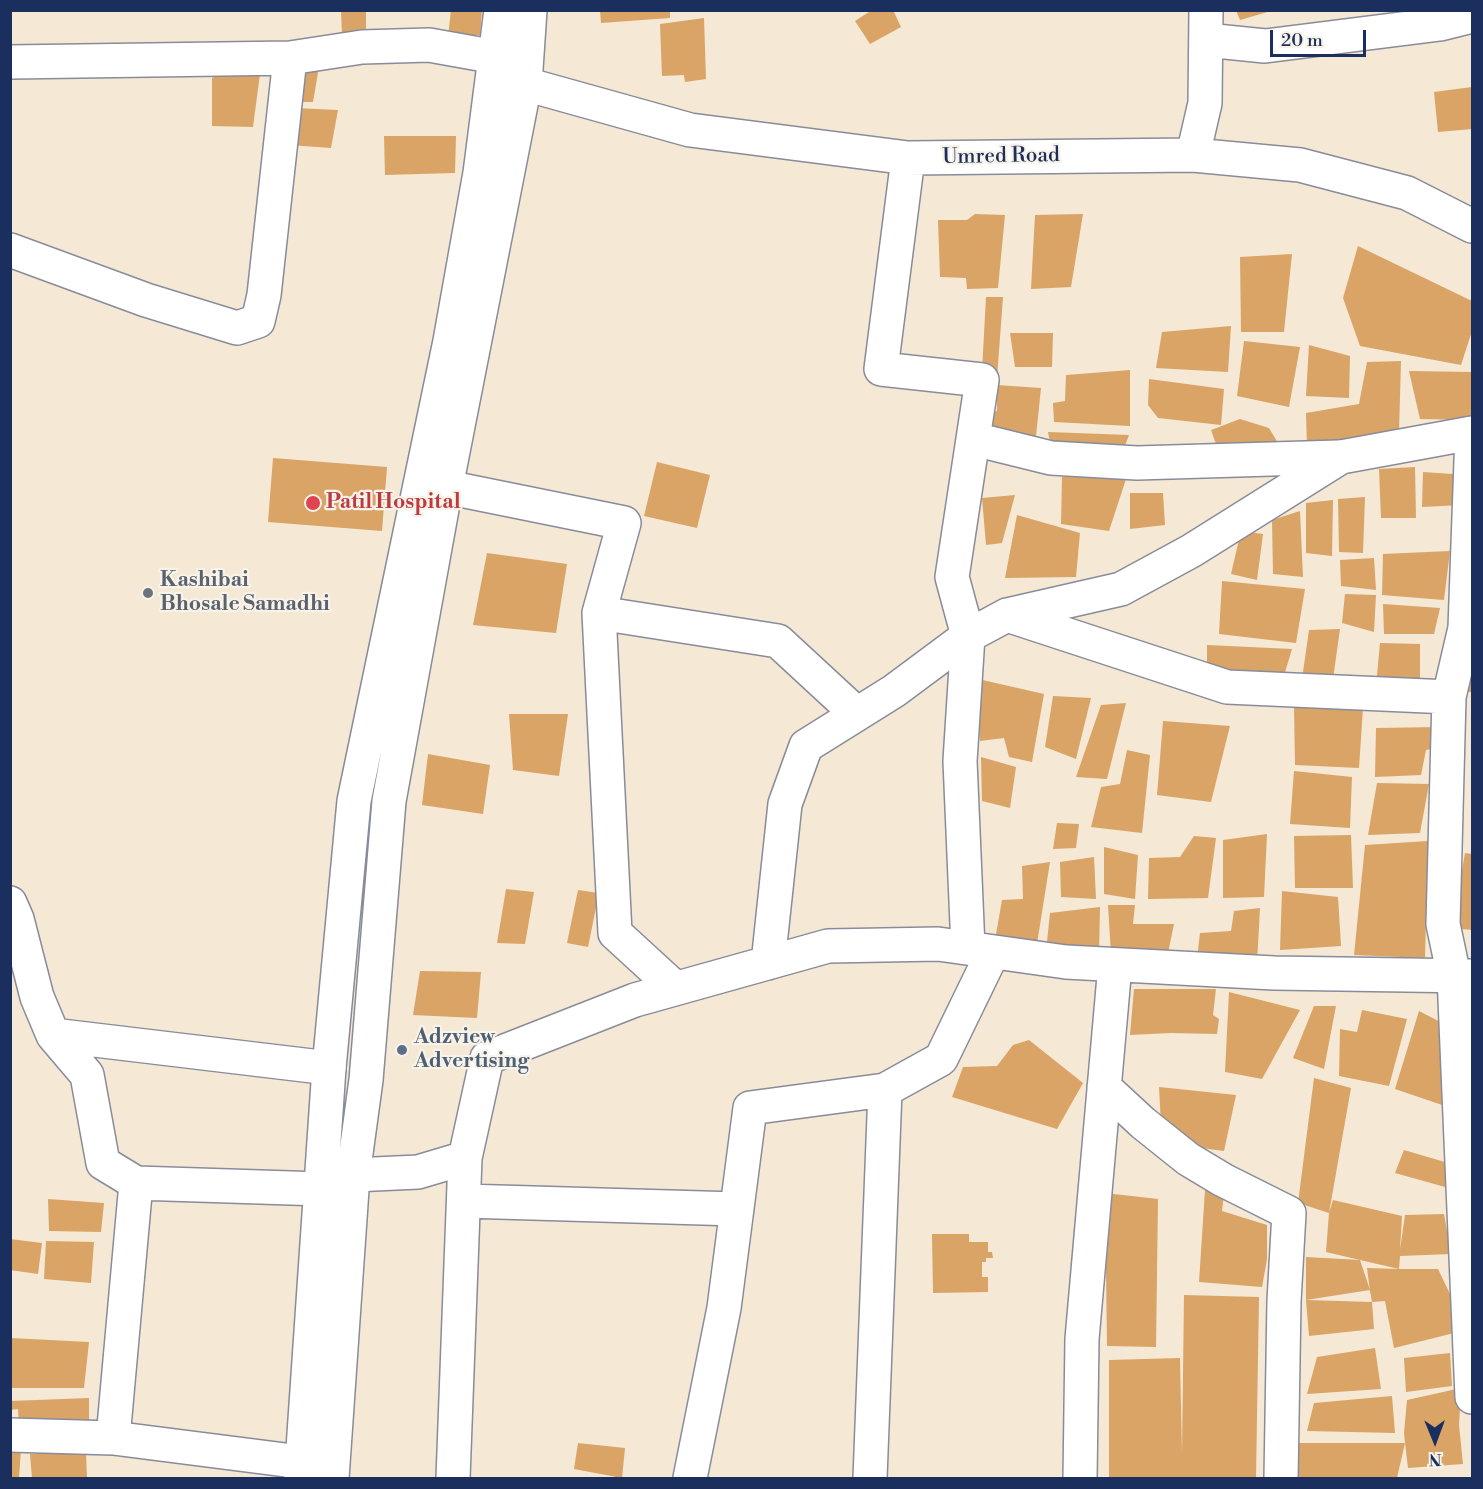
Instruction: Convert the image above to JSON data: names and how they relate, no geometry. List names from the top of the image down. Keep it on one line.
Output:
{"streets":{"street":["Umred Road"]},"places":["Patil Hospital","Kashibai Bhosale Samadhi","Adzview Advertising"],"scale_bar":"20 m","north":"bottom"}
